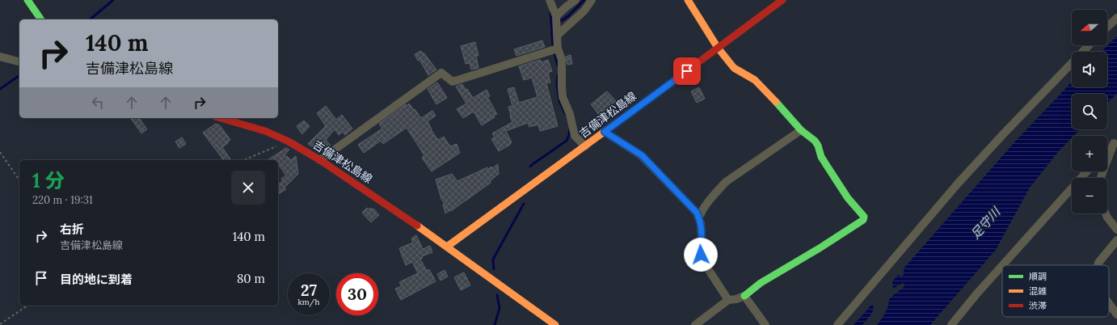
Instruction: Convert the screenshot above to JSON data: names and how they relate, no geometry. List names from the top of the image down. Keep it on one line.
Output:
{"streets":{"main road":["吉備津松島線"]},"water":["足守川"],"legend":["順調","混雑","渋滞"],"north":"left","page":{"map_buttons":["+","−"],"turn":["140 m","吉備津松島線"],"heading":["1 分","220 m · 19:31"],"list":[{"name":"右折","note":"吉備津松島線","value":"140 m"},{"name":"目的地に到着","value":"80 m"}],"speed":"27 km/h","limit":"30"}}
